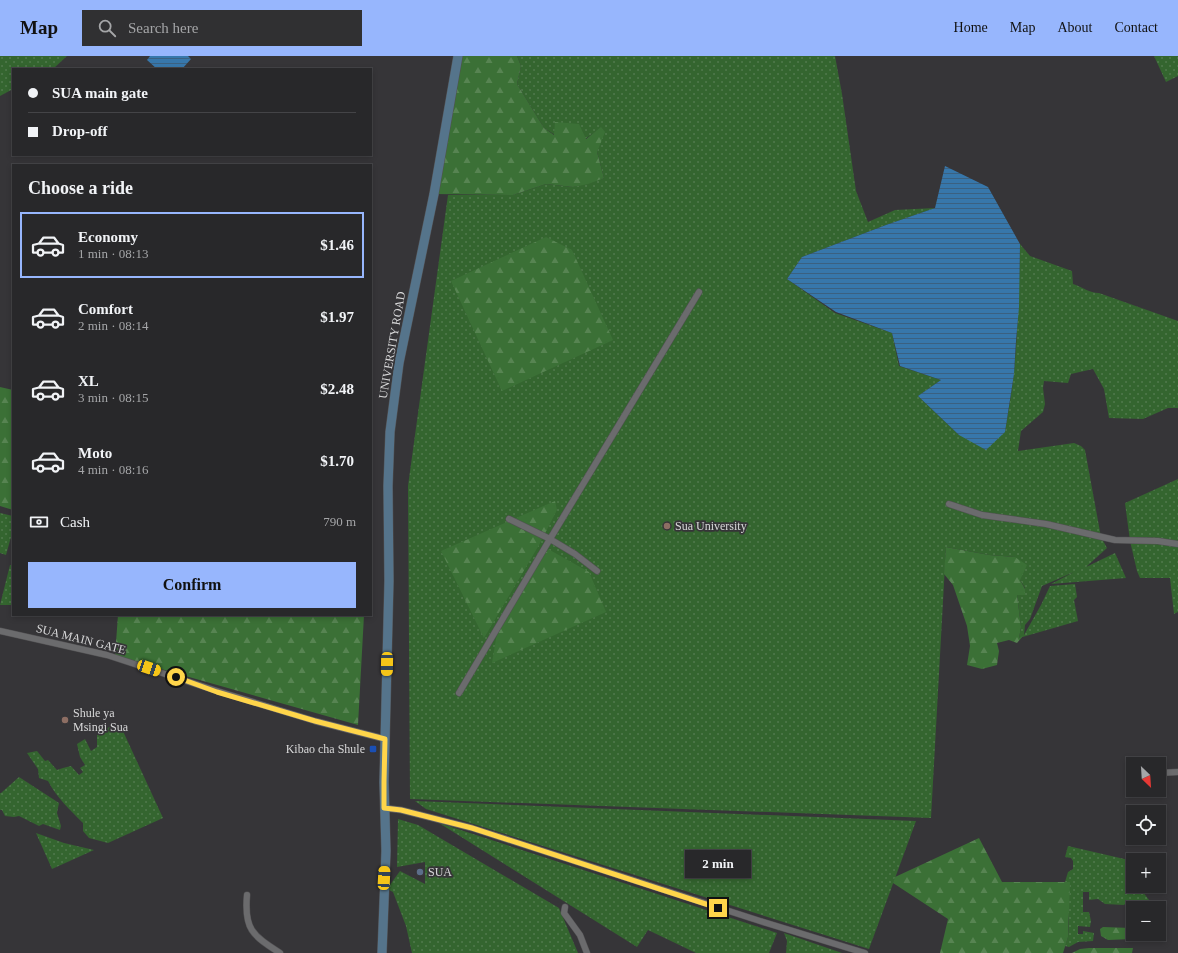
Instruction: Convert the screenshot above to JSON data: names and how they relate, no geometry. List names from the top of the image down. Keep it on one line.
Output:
{"streets":{"main road":["UNIVERSITY ROAD"],"street":["SUA MAIN GATE"]},"crossings":[["UNIVERSITY ROAD","SUA MAIN GATE"]],"places":{"other":["Sua University","Shule ya Msingi Sua","SUA"],"transit":["Kibao cha Shule"]},"north":"bottom right","page":{"header":"Map","search":"Search here","nav":["Home","Map","About","Contact"],"banner":["SUA main gate","Drop-off"],"heading":"Choose a ride","list":[{"name":"Economy","note":"1 min · 08:13","value":"$1.46"},{"name":"Comfort","note":"2 min · 08:14","value":"$1.97"},{"name":"XL","note":"3 min · 08:15","value":"$2.48"},{"name":"Moto","note":"4 min · 08:16","value":"$1.70"}],"pay":["Cash","790 m"],"buttons":"Confirm","map_buttons":["+","−"],"bubble":"2 min"}}
